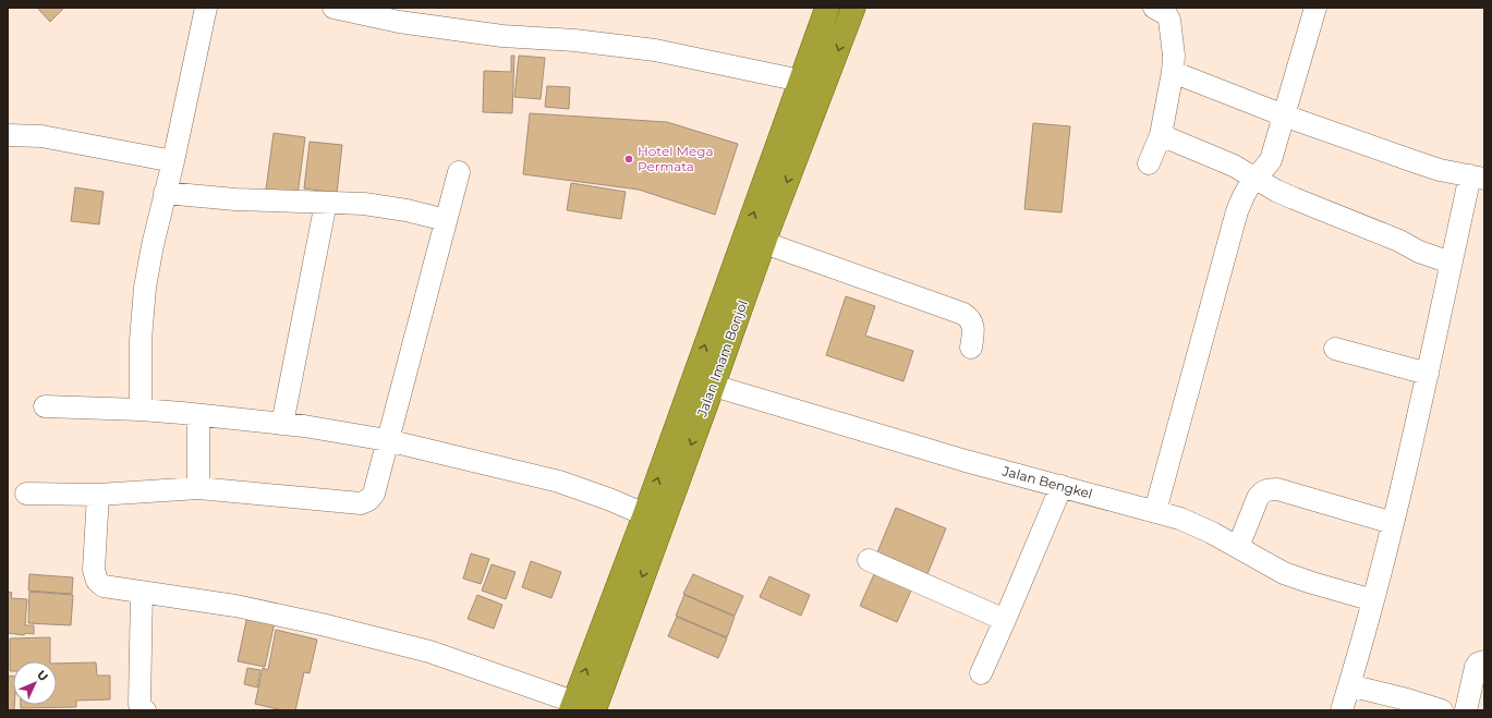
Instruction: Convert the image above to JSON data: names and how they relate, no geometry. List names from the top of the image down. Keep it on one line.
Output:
{"streets":{"highway":["Jalan Imam Bonjol"],"street":["Jalan Bengkel"]},"crossings":[["Jalan Imam Bonjol","Jalan Bengkel"]],"places":["Hotel Mega Permata"],"north":"top right"}
